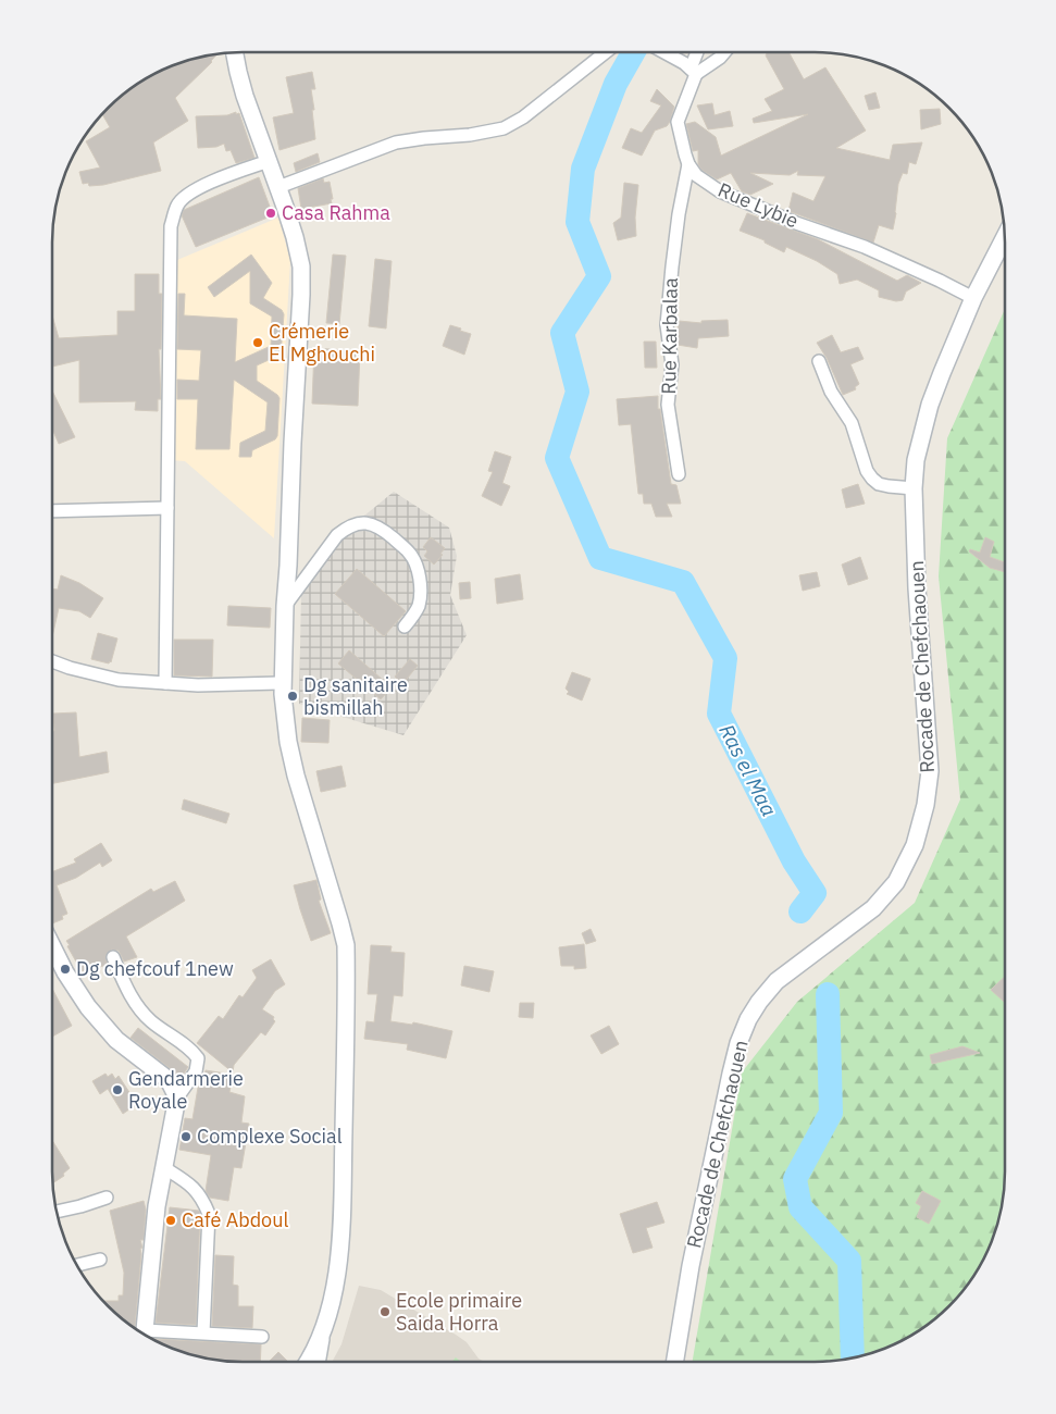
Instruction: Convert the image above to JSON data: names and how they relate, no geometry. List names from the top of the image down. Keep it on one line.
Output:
{"streets":{"street":["Rue Lybie","Rue Karbalaa","Rocade de Chefchaouen"]},"crossings":[["Rue Lybie","Rue Karbalaa"],["Rue Lybie","Rocade de Chefchaouen"]],"water":["Ras el Maa"],"places":["Casa Rahma","Crémerie El Mghouchi","Dg sanitaire bismillah","Dg chefcouf 1new","Gendarmerie Royale","Complexe Social","Café Abdoul","Ecole primaire Saida Horra"]}
